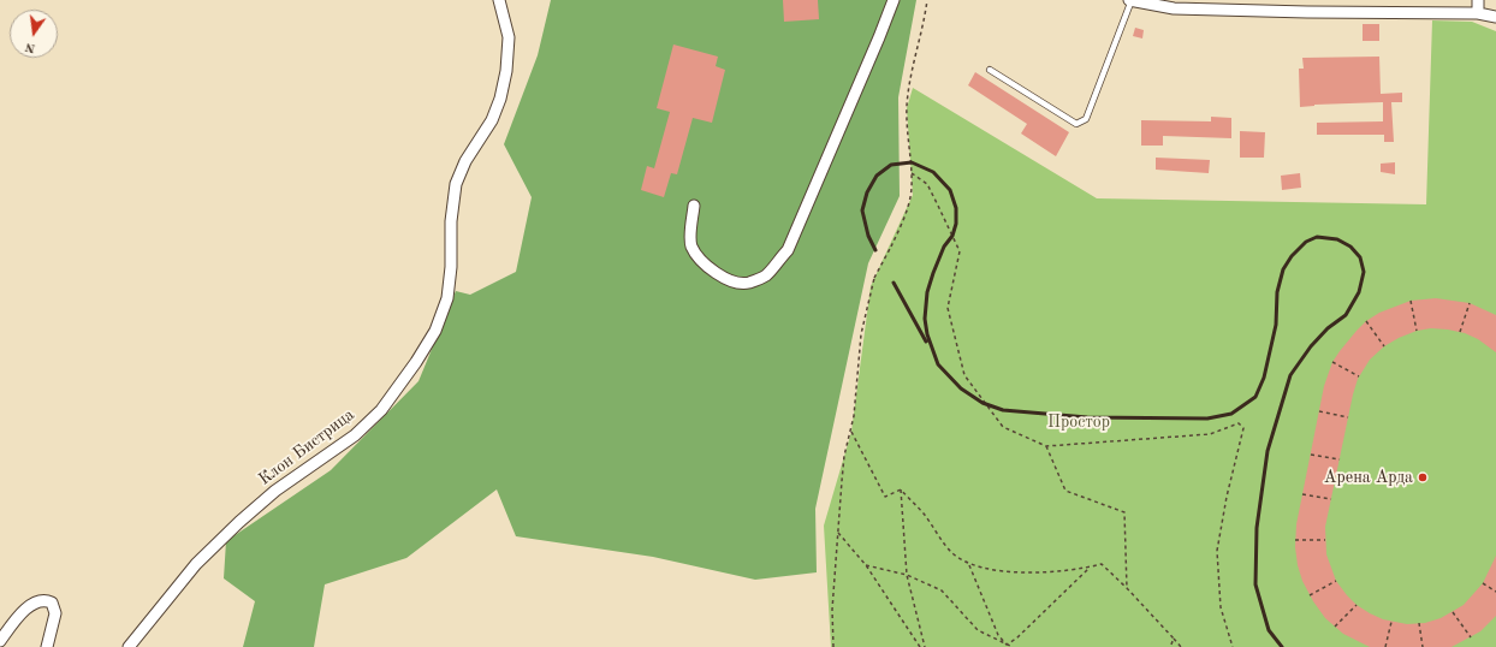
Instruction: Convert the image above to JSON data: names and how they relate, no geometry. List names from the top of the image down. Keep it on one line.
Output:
{"streets":{"street":["Клон Бистрица"]},"parks":["Простор"],"places":["Арена Арда"],"north":"bottom"}
